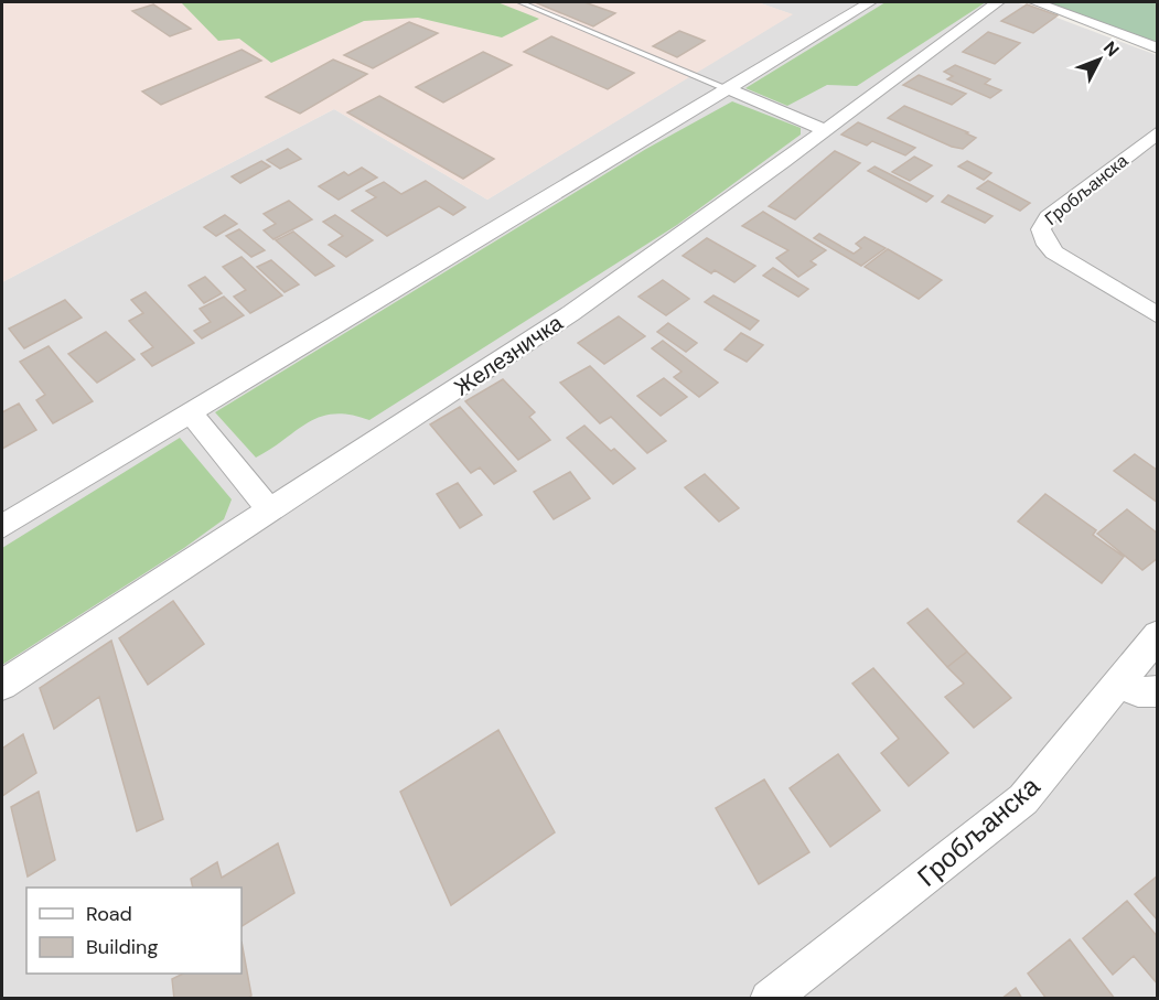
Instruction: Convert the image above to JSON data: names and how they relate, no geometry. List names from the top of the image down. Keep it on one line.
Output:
{"streets":{"street":["Гробљанска","Железничка"]},"legend":["Road","Building"],"north":"top right"}
